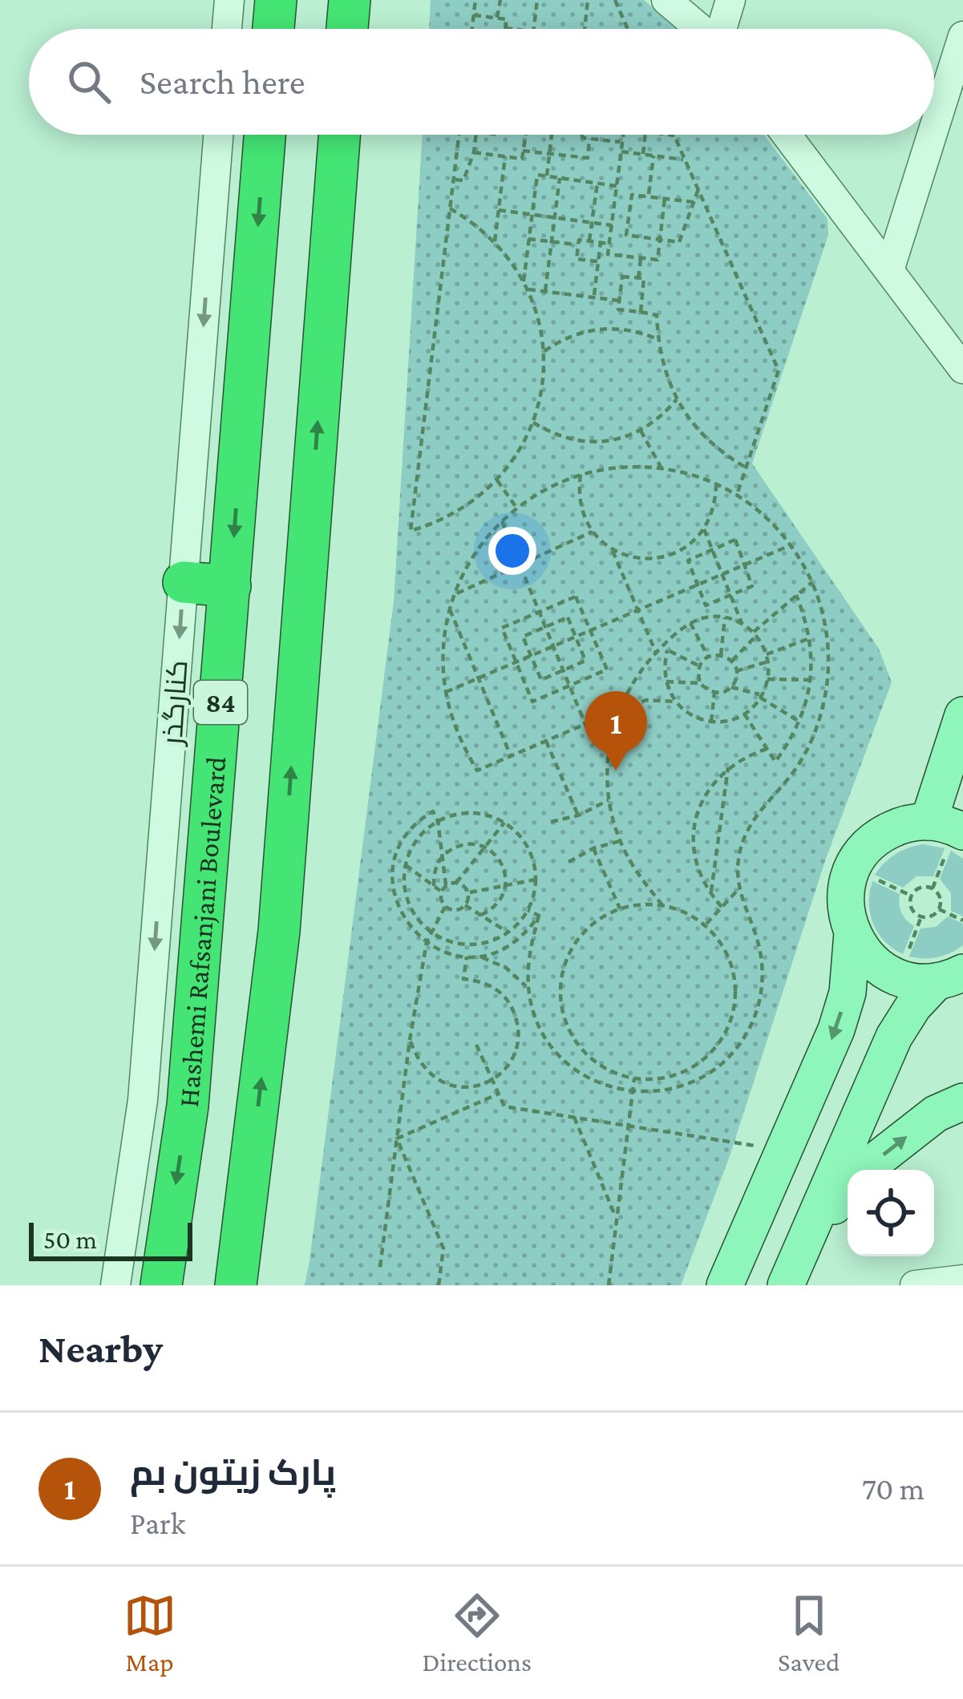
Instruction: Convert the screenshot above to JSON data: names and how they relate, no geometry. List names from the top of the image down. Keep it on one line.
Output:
{"streets":{"highway":["84","Hashemi Rafsanjani Boulevard"],"street":["کنارگذر"]},"one_way":["کنارگذر"],"scale_bar":"50 m","page":{"search":"Search here","pins":"1","scale":"50 m","heading":"Nearby","list":[{"mark":"1","name":"پارک زیتون بم","note":"Park","value":"70 m"}],"nav":["Map","Directions","Saved"]}}
